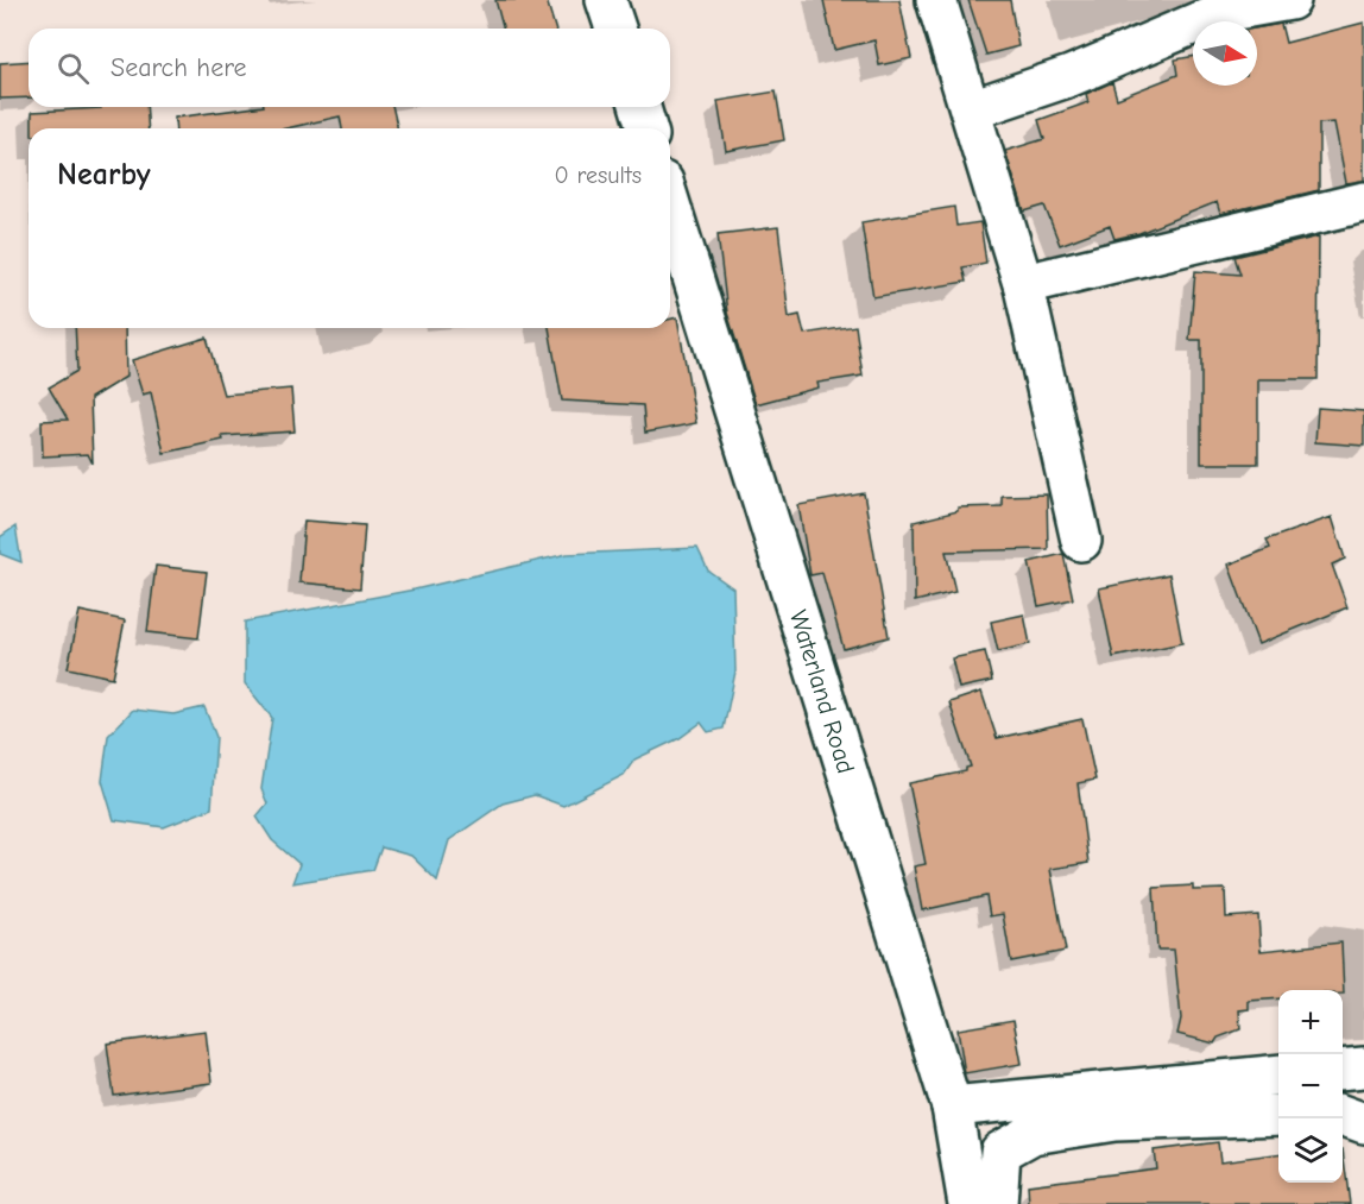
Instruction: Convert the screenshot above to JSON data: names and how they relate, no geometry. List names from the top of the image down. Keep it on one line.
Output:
{"streets":{"street":["Waterland Road"]},"north":"right","page":{"search":"Search here","heading":["Nearby","0 results"],"map_buttons":["+","−"]}}
